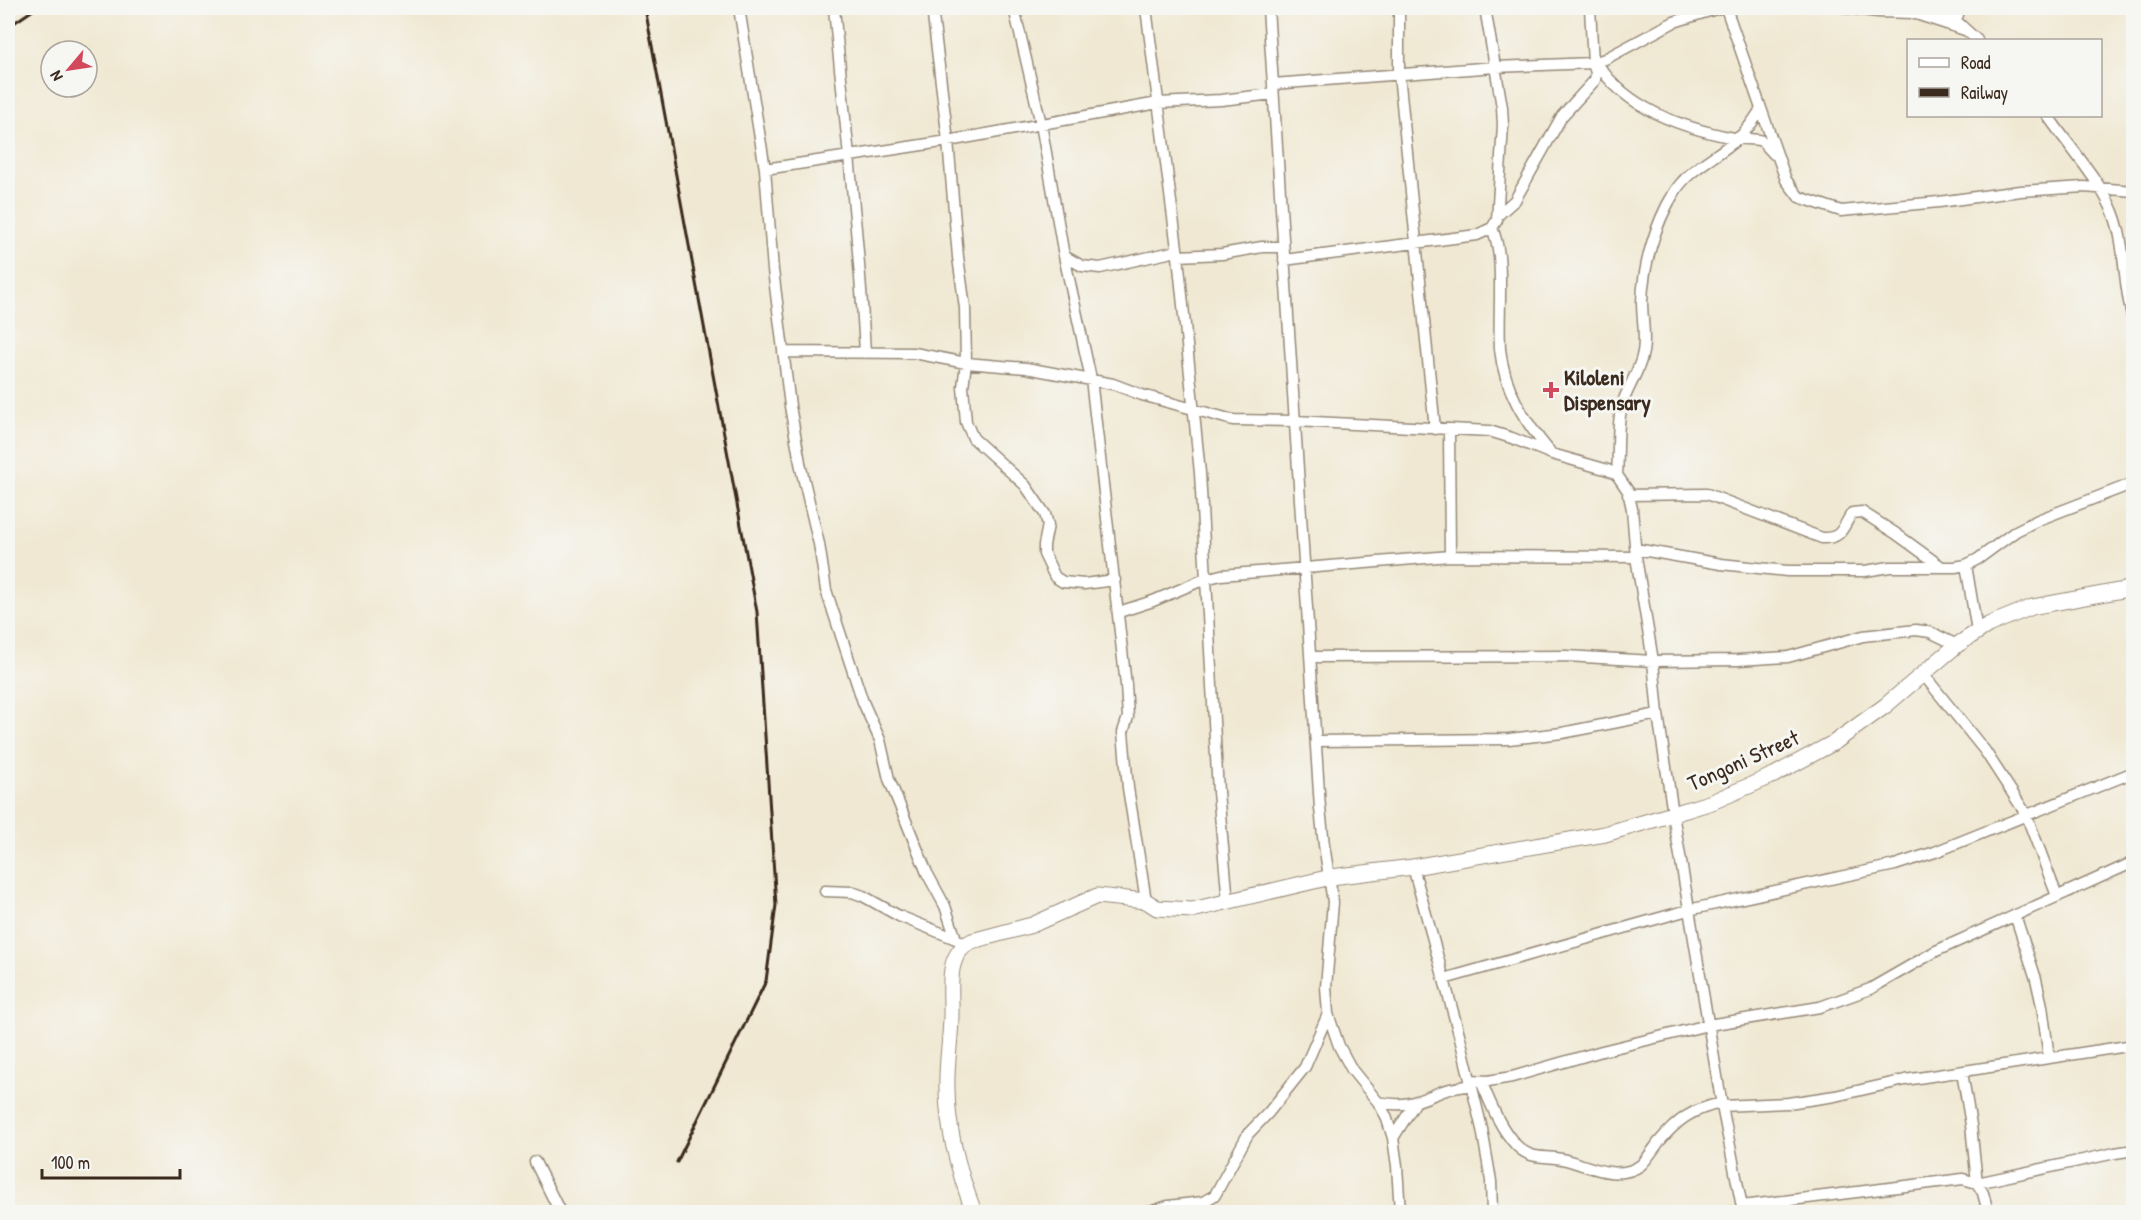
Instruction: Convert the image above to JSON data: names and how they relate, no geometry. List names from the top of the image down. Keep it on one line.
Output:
{"streets":{"street":["Tongoni Street"]},"places":{"health":["Kiloleni Dispensary"]},"legend":["Road","Railway"],"scale_bar":"100 m","north":"bottom left"}
